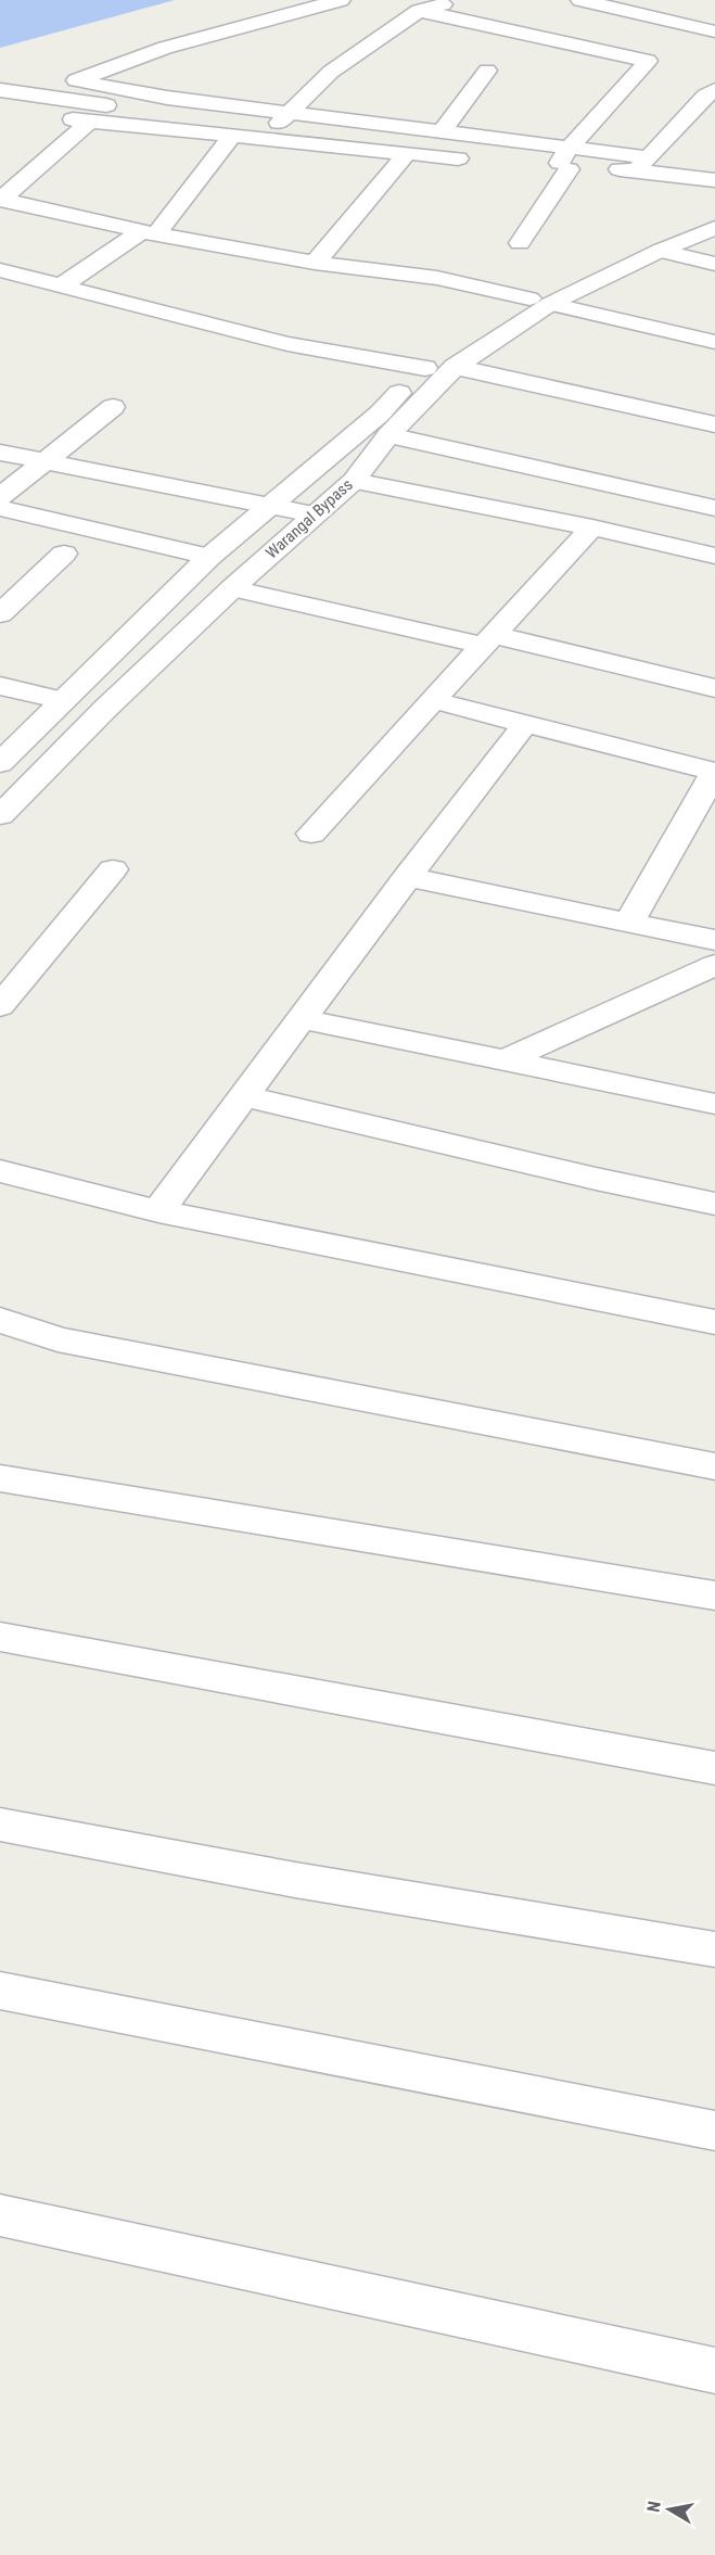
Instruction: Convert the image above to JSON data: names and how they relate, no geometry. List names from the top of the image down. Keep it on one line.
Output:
{"streets":{"street":["Warangal Bypass"]},"north":"left"}
